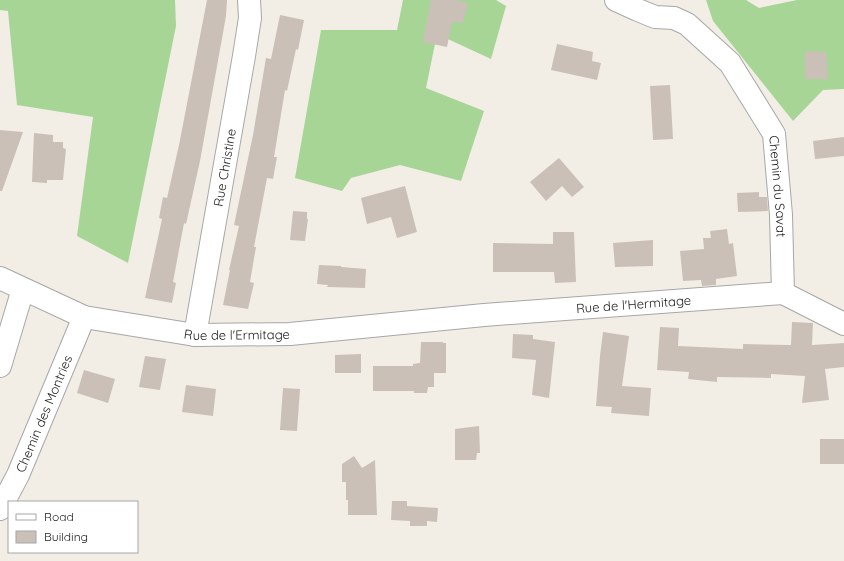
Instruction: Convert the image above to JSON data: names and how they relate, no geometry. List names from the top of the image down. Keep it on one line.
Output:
{"streets":{"street":["Rue Christine","Chemin du Savat","Rue de l'Hermitage","Rue de l'Ermitage","Chemin des Montries"]},"crossings":[["Rue Christine","Rue de l'Ermitage"],["Chemin du Savat","Rue de l'Hermitage"],["Rue de l'Hermitage","Rue de l'Ermitage"],["Rue de l'Ermitage","Chemin des Montries"]],"legend":["Road","Building"]}
